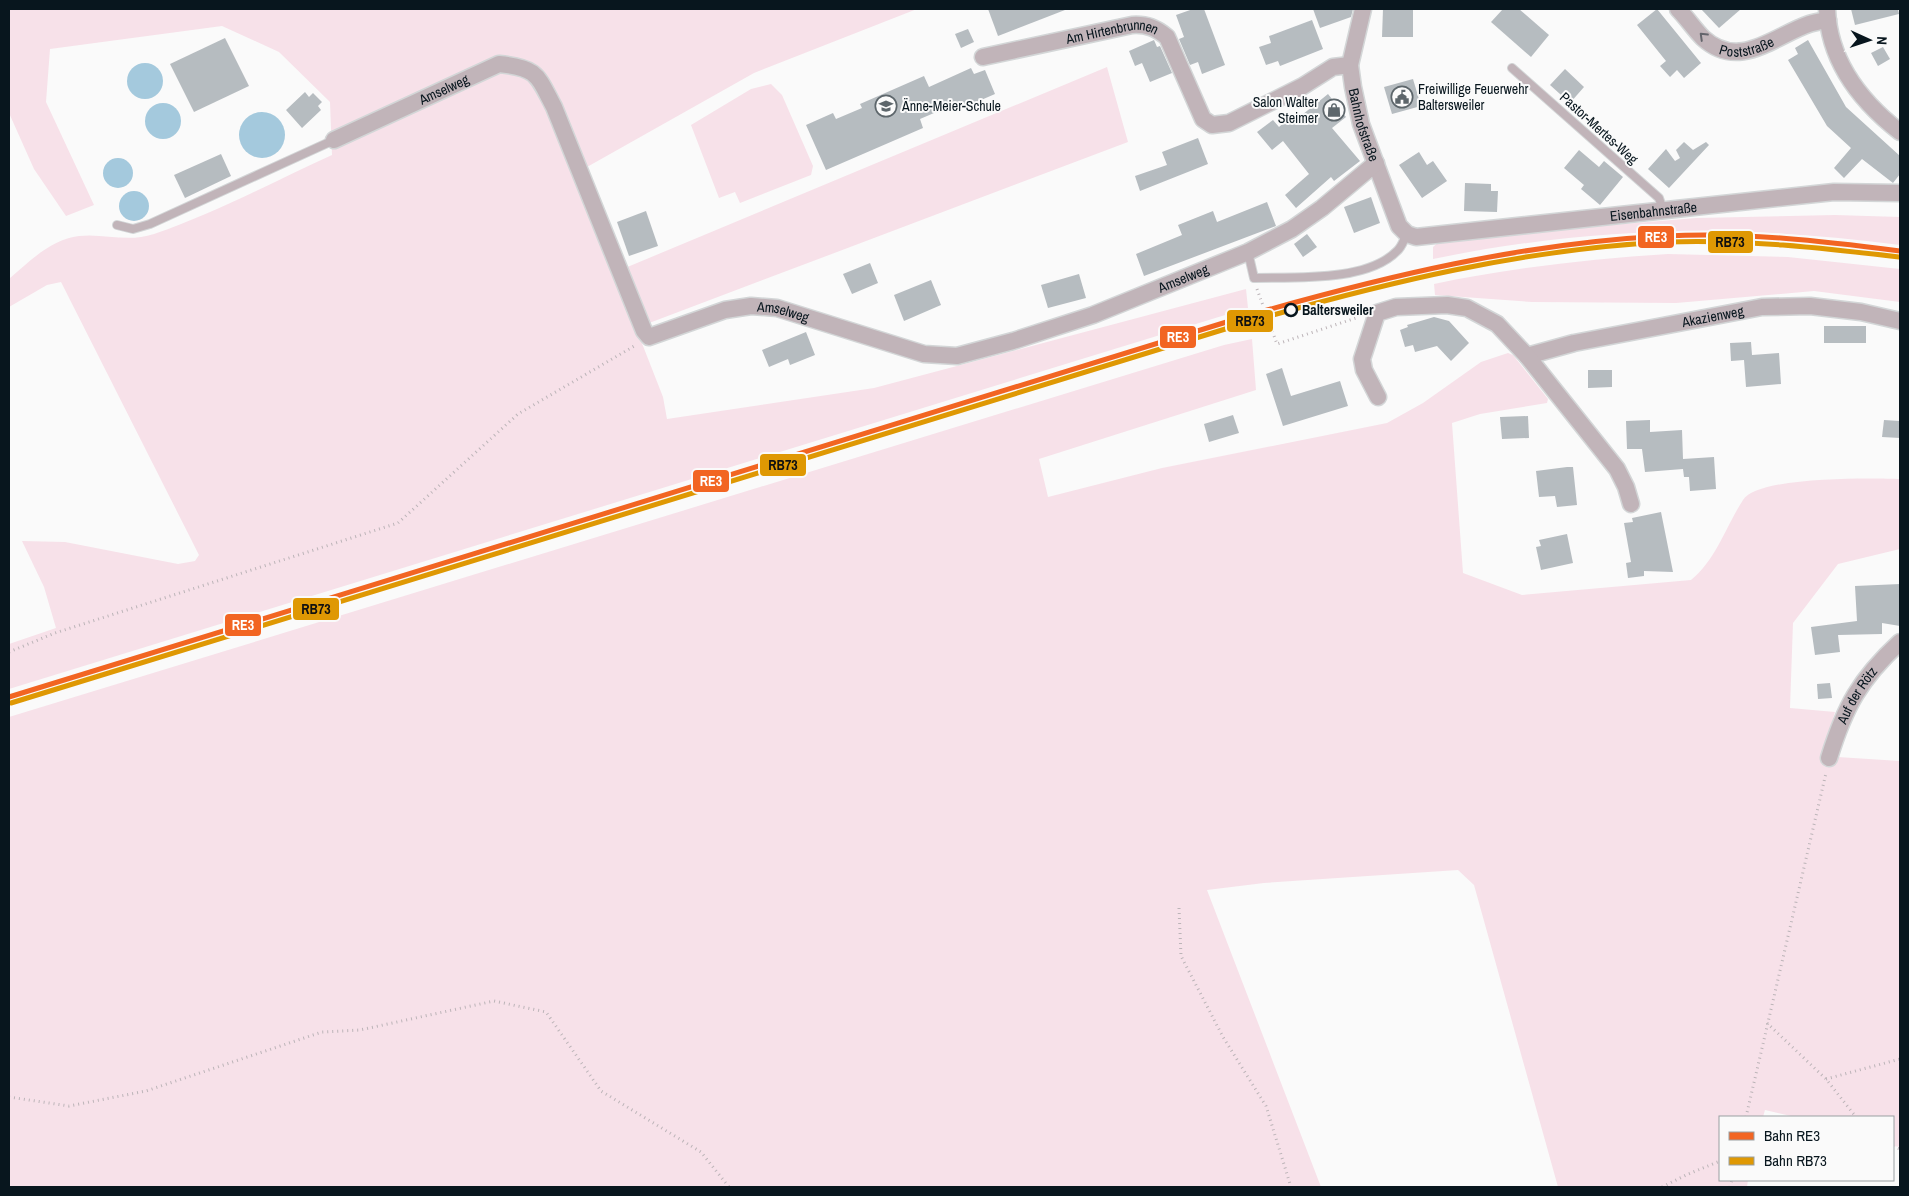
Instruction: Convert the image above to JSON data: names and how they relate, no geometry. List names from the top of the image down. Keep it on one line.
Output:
{"streets":{"street":["Am Hirtenbrunnen","Poststraße","Amselweg","Bahnhofstraße","Eisenbahnstraße","Akazienweg","Auf der Rötz"],"lane":["Pastor-Mertes-Weg"]},"crossings":[["Am Hirtenbrunnen","Bahnhofstraße"],["Amselweg","Bahnhofstraße"],["Bahnhofstraße","Eisenbahnstraße"],["Pastor-Mertes-Weg","Eisenbahnstraße"]],"one_way":["Poststraße"],"places":{"public building":["Freiwillige Feuerwehr Baltersweiler"],"school or university":["Änne-Meier-Schule"],"shop":["Salon Walter Steimer"],"other":["Baltersweiler"]},"lines":["rail line RE3","rail line RB73"],"legend":["Bahn RE3","Bahn RB73"],"north":"right"}
